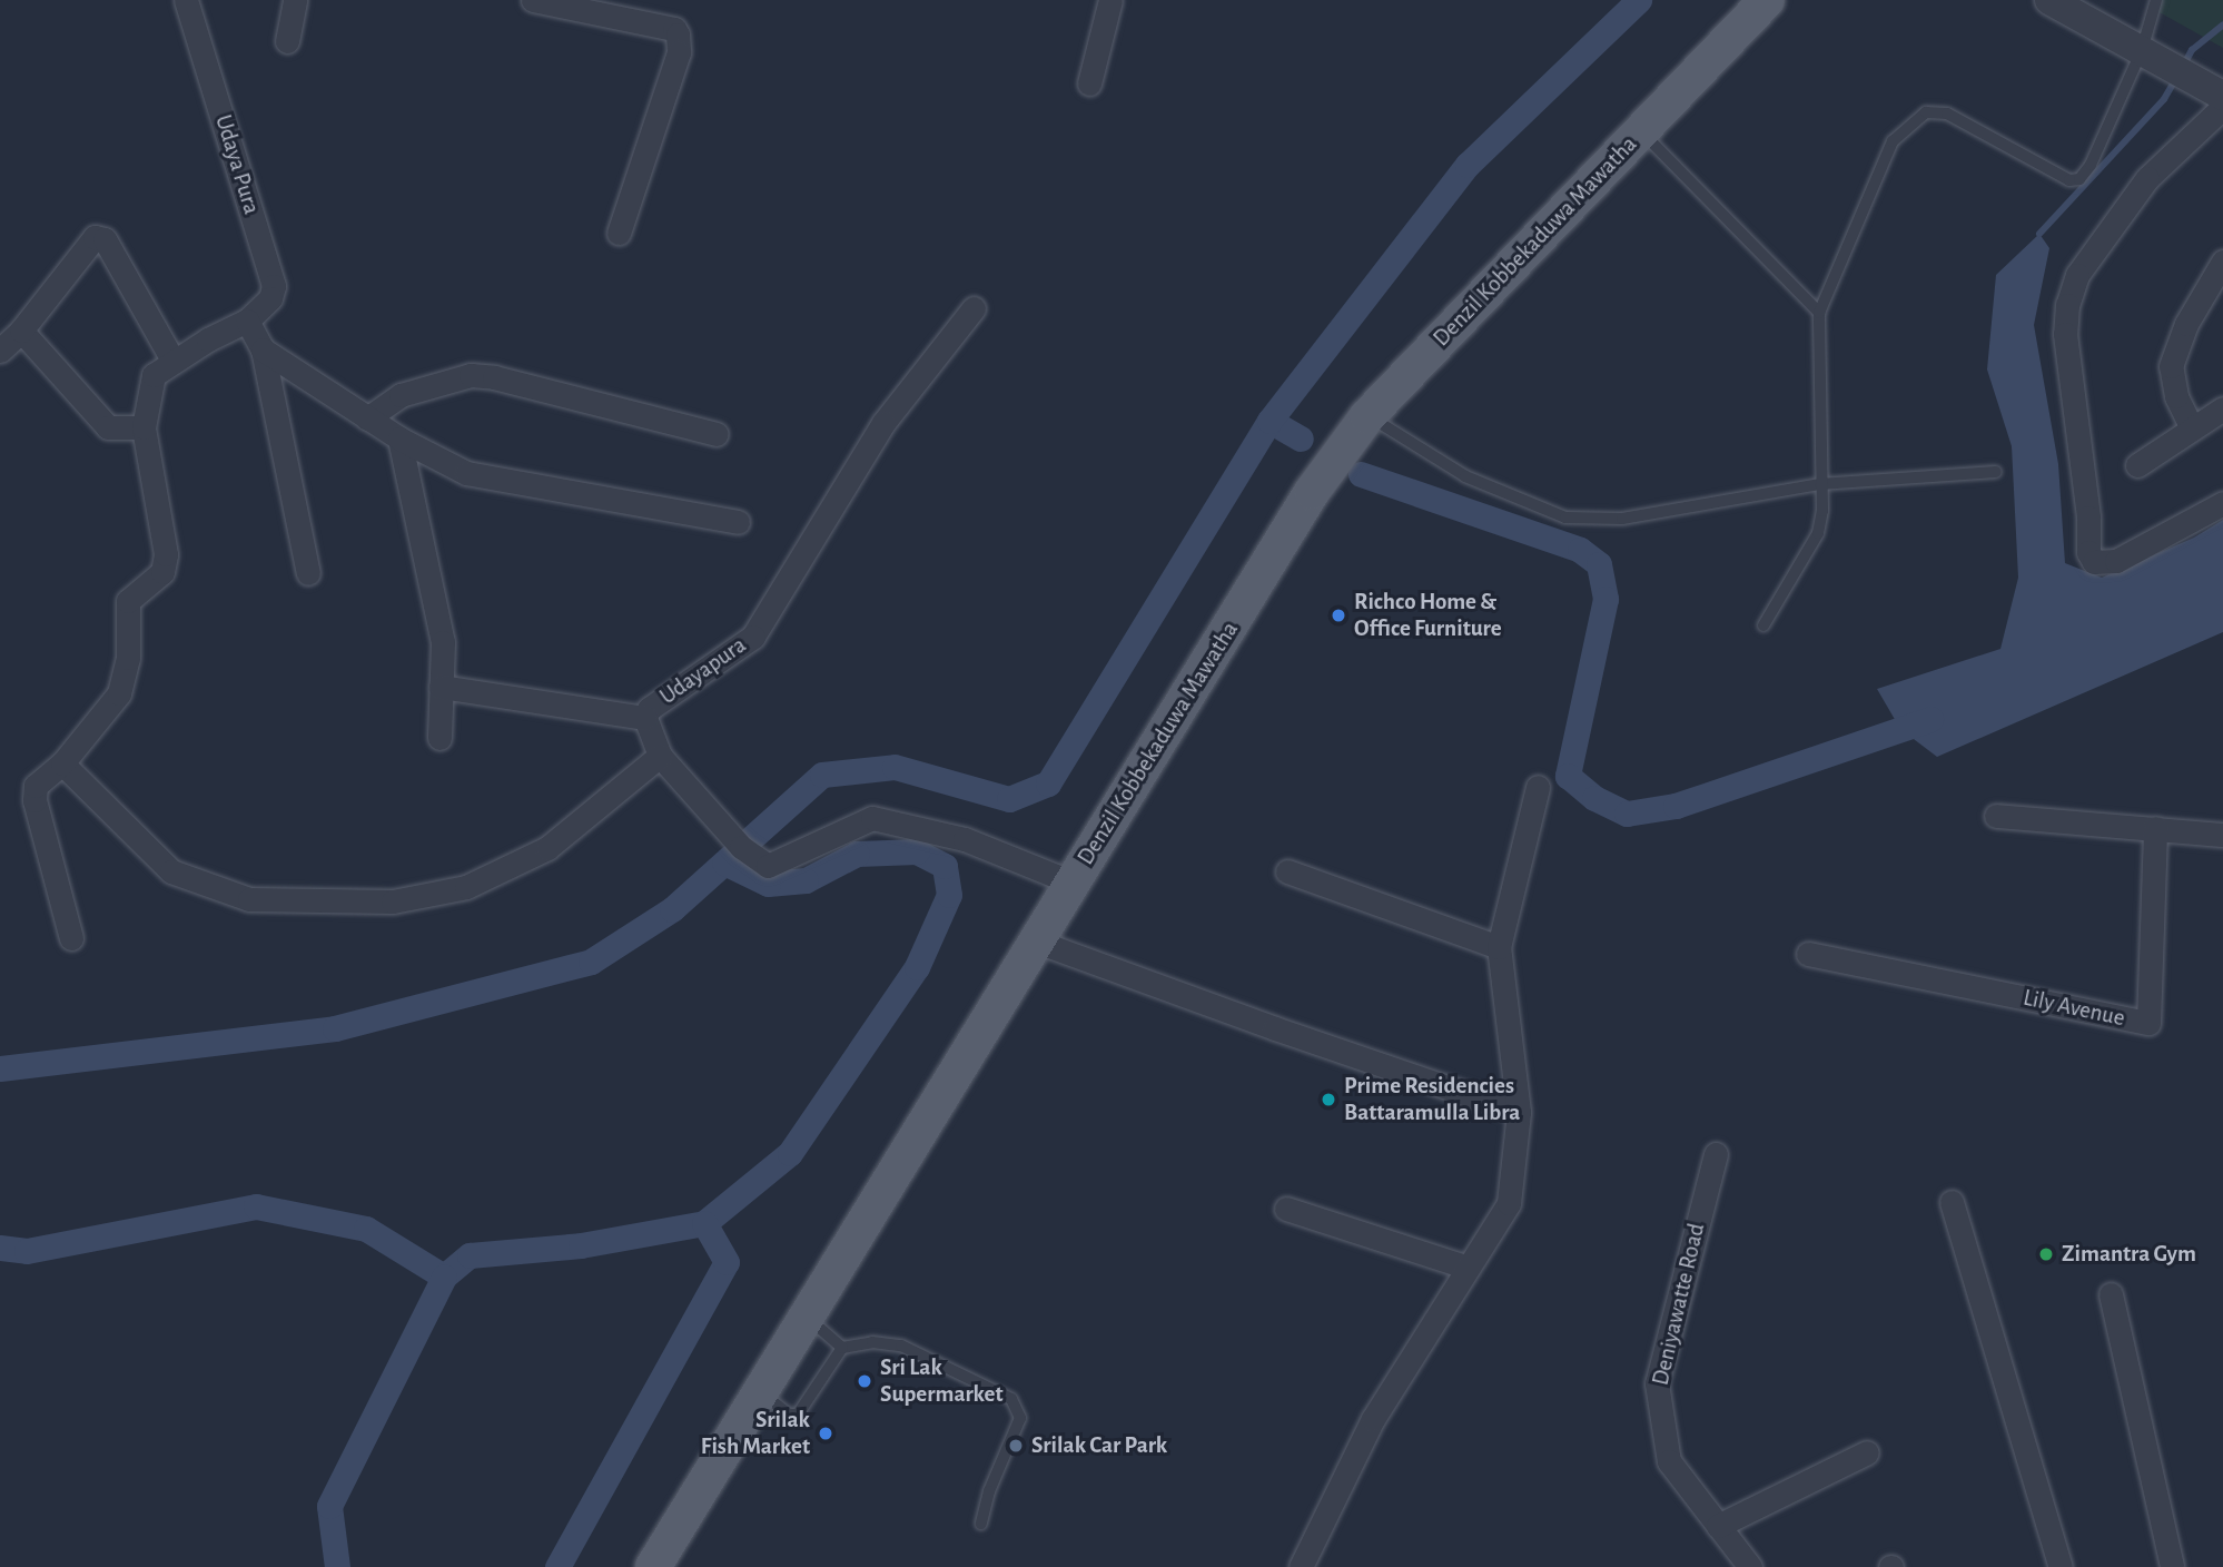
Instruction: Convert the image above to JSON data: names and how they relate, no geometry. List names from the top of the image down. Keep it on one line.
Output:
{"streets":{"main road":["Denzil Kobbekaduwa Mawatha"],"street":["Udaya Pura","Udayapura","Lily Avenue","Deniyawatte Road"]},"crossings":[["Denzil Kobbekaduwa Mawatha","Udayapura"]],"places":["Richco Home & Office Furniture","Prime Residencies Battaramulla Libra","Zimantra Gym","Sri Lak Supermarket","Srilak Fish Market","Srilak Car Park"]}
